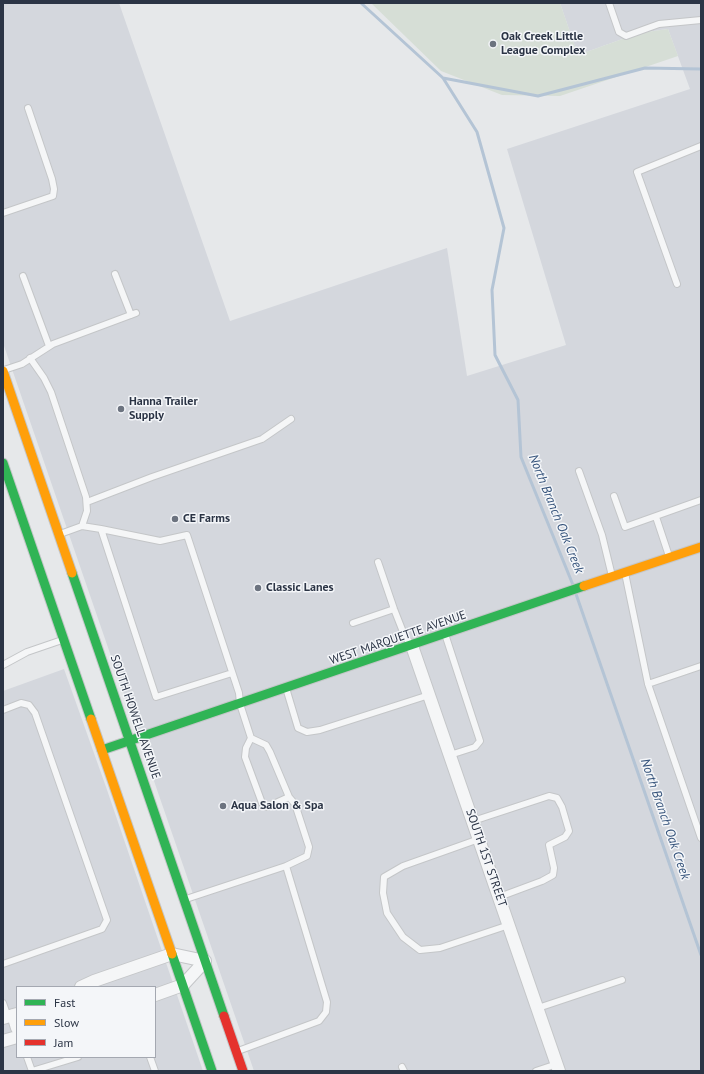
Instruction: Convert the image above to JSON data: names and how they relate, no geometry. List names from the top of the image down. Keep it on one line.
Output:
{"streets":{"main road":["WEST MARQUETTE AVENUE","SOUTH HOWELL AVENUE"],"street":["SOUTH 1ST STREET"]},"crossings":[["WEST MARQUETTE AVENUE","SOUTH HOWELL AVENUE"],["WEST MARQUETTE AVENUE","SOUTH 1ST STREET"]],"water":["North Branch Oak Creek"],"places":["Oak Creek Little League Complex","Hanna Trailer Supply","CE Farms","Classic Lanes","Aqua Salon & Spa"],"legend":["Fast","Slow","Jam"]}
